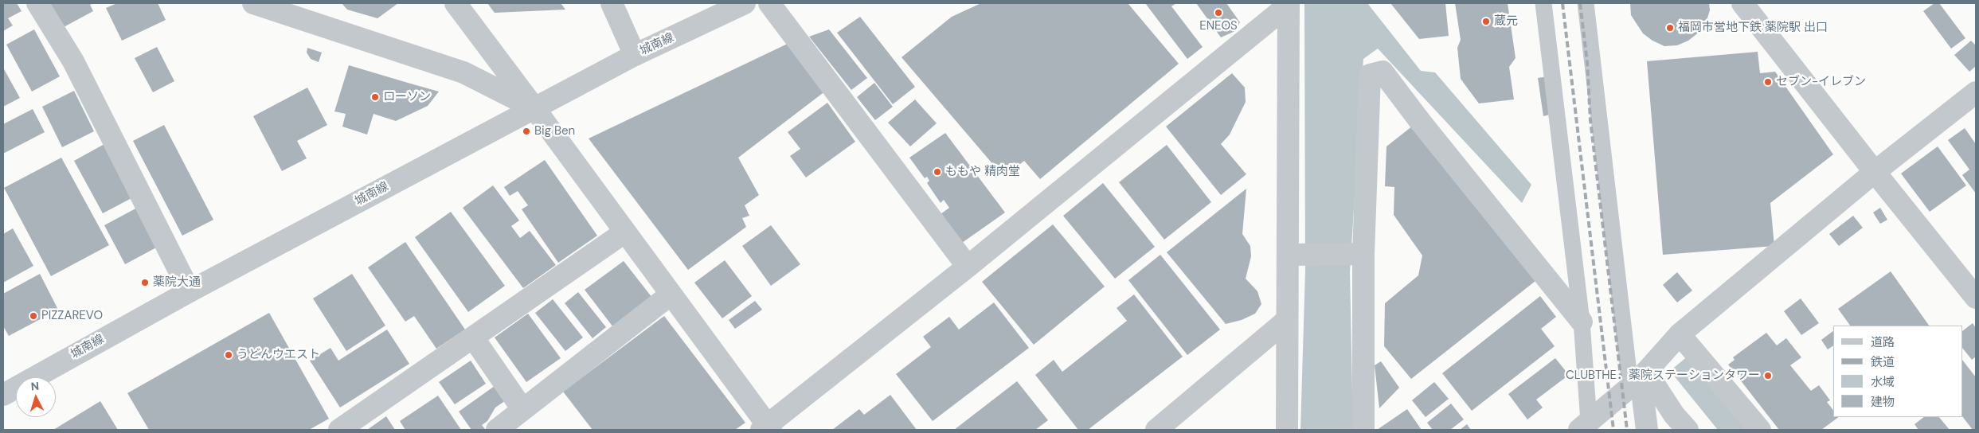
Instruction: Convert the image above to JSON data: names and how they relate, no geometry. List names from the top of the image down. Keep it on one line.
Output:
{"streets":{"street":["城南線"]},"places":["ENEOS","蔵元","福岡市営地下鉄 薬院駅 出口","セブン-イレブン","ローソン","Big Ben","ももや 精肉堂","薬院大通","PIZZAREVO","うどんウエスト","CLUBTHE．薬院ステーションタワー"],"legend":["道路","鉄道","水域","建物"],"north":"top"}
